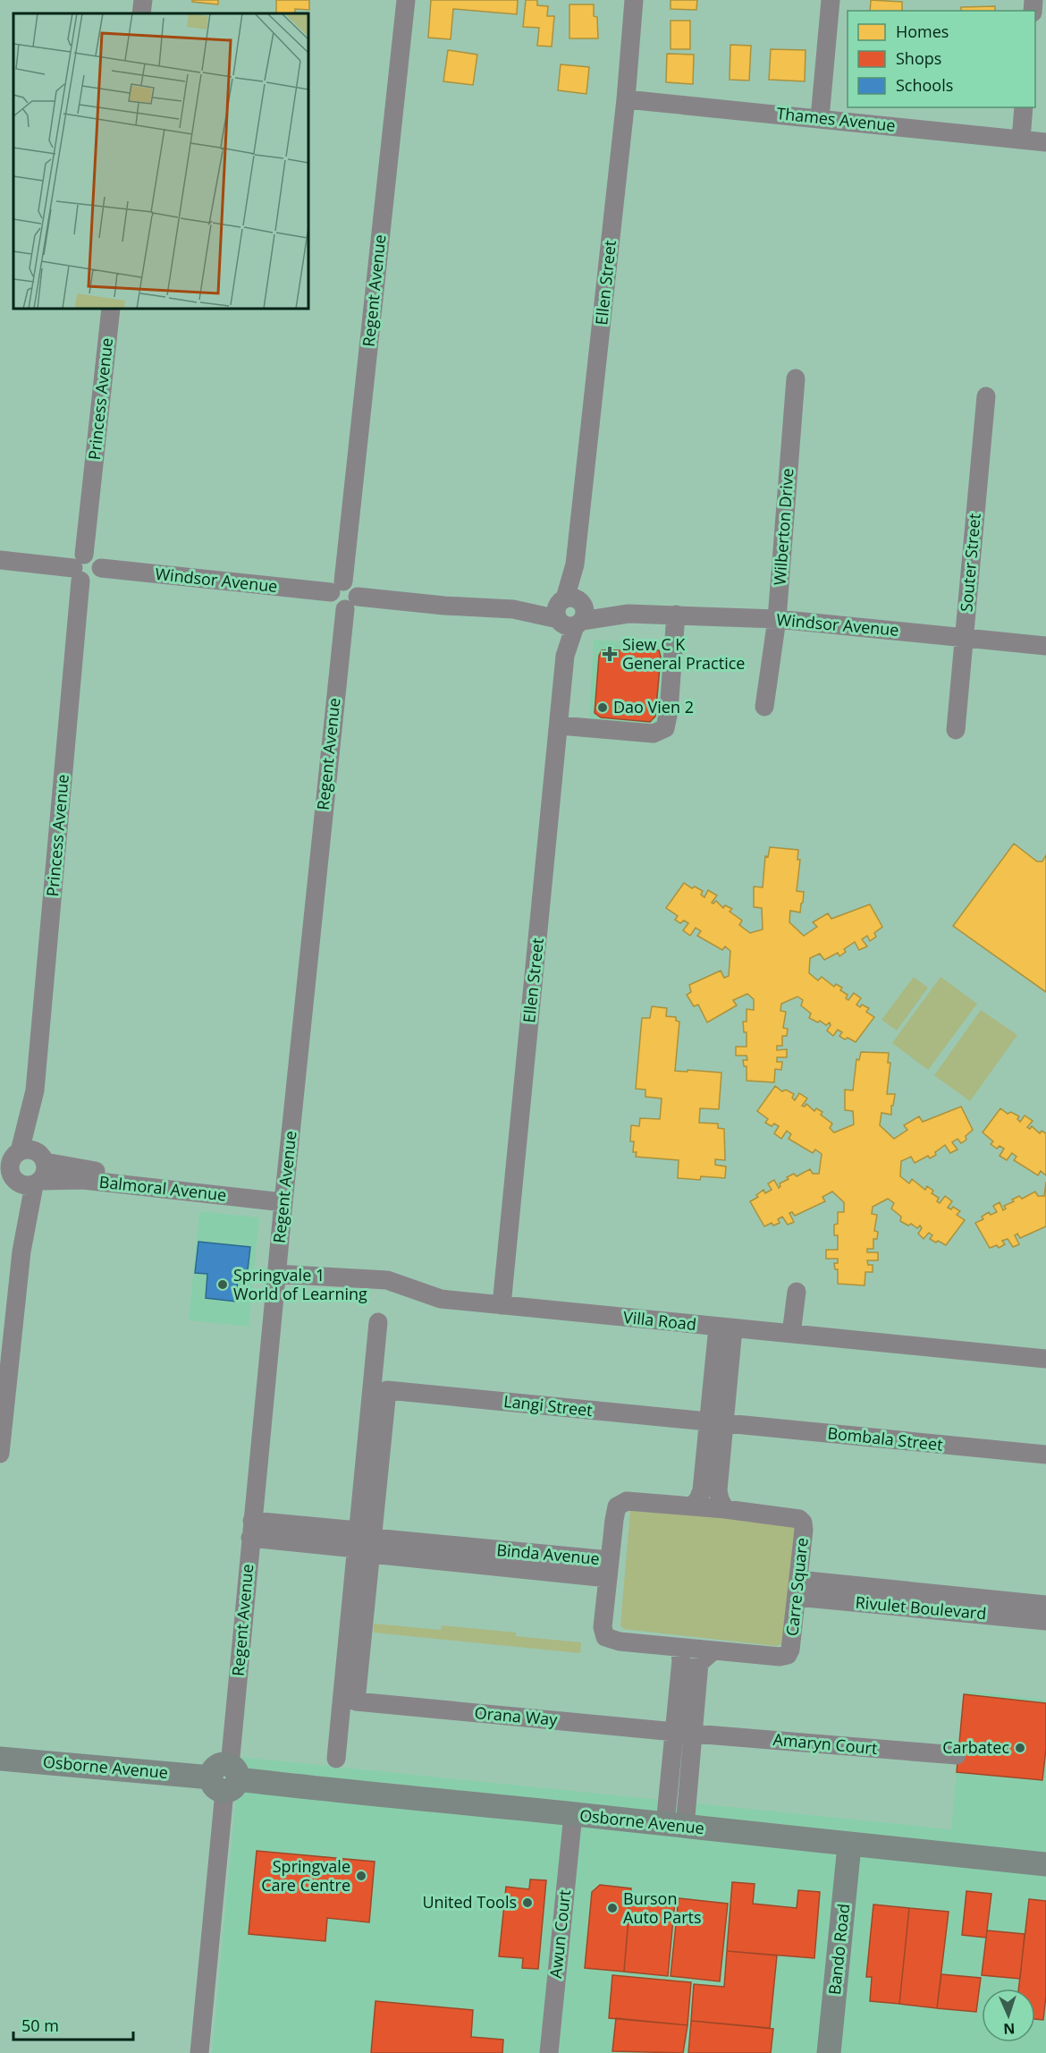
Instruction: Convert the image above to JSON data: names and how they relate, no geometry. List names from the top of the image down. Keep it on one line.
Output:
{"streets":{"main road":["Osborne Avenue","Bando Road"],"street":["Thames Avenue","Ellen Street","Regent Avenue","Princess Avenue","Wilberton Drive","Souter Street","Windsor Avenue","Balmoral Avenue","Villa Road","Langi Street","Bombala Street","Binda Avenue","Carre Square","Rivulet Boulevard","Orana Way","Amaryn Court","Awun Court"]},"crossings":[["Thames Avenue","Ellen Street"],["Ellen Street","Windsor Avenue"],["Ellen Street","Villa Road"],["Regent Avenue","Windsor Avenue"],["Regent Avenue","Balmoral Avenue"],["Regent Avenue","Villa Road"],["Regent Avenue","Binda Avenue"],["Regent Avenue","Osborne Avenue"],["Princess Avenue","Windsor Avenue"],["Princess Avenue","Balmoral Avenue"],["Wilberton Drive","Windsor Avenue"],["Souter Street","Windsor Avenue"],["Langi Street","Bombala Street"],["Langi Street","Binda Avenue"],["Langi Street","Orana Way"],["Binda Avenue","Carre Square"],["Binda Avenue","Orana Way"],["Carre Square","Rivulet Boulevard"],["Orana Way","Amaryn Court"],["Osborne Avenue","Awun Court"],["Osborne Avenue","Bando Road"]],"places":{"health":["Siew C K General Practice"],"other":["Dao Vien 2","Springvale 1 World of Learning","Carbatec","Springvale Care Centre","United Tools","Burson Auto Parts"]},"legend":["Homes","Shops","Schools"],"scale_bar":"50 m","north":"bottom"}
